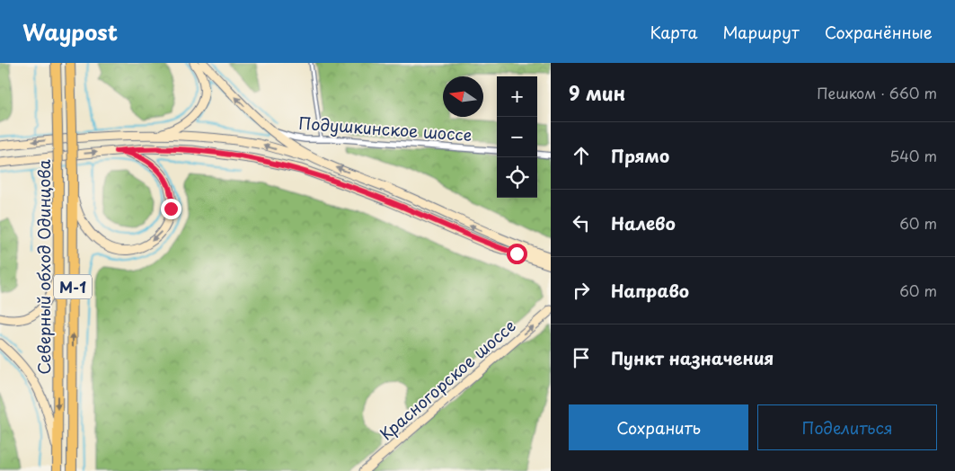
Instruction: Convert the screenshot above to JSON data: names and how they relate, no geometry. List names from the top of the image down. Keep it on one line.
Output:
{"streets":{"highway":["Северный обход Одинцова","М-1"],"main road":["Подушкинское шоссе","Красногорское шоссе"]},"one_way":["Красногорское шоссе"],"north":"left","page":{"header":"Waypost","nav":["Карта","Маршрут","Сохранённые"],"heading":["9 мин","Пешком · 660 m"],"map_buttons":["+","−"],"list":[["Прямо","540 m"],["Налево","60 m"],["Направо","60 m"],"Пункт назначения"],"buttons":["Сохранить","Поделиться"]}}
